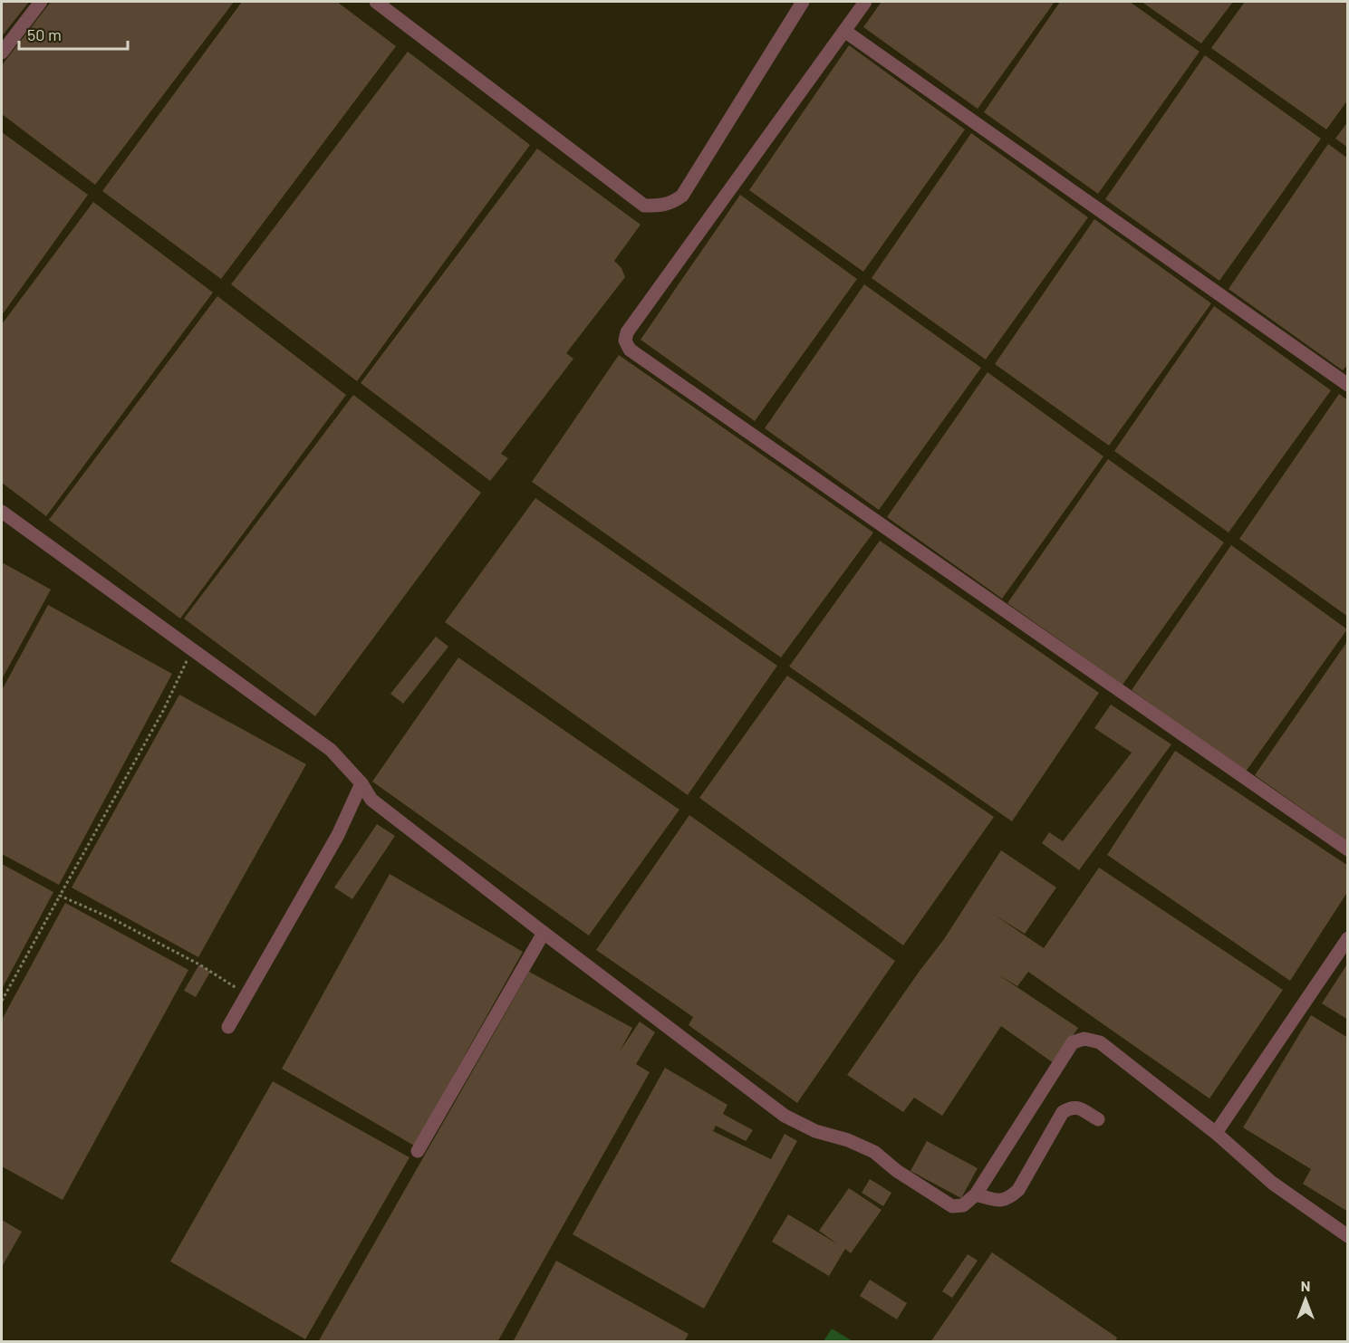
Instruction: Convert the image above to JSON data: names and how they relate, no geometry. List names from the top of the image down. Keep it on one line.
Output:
{"scale_bar":"50 m","north":"top"}
